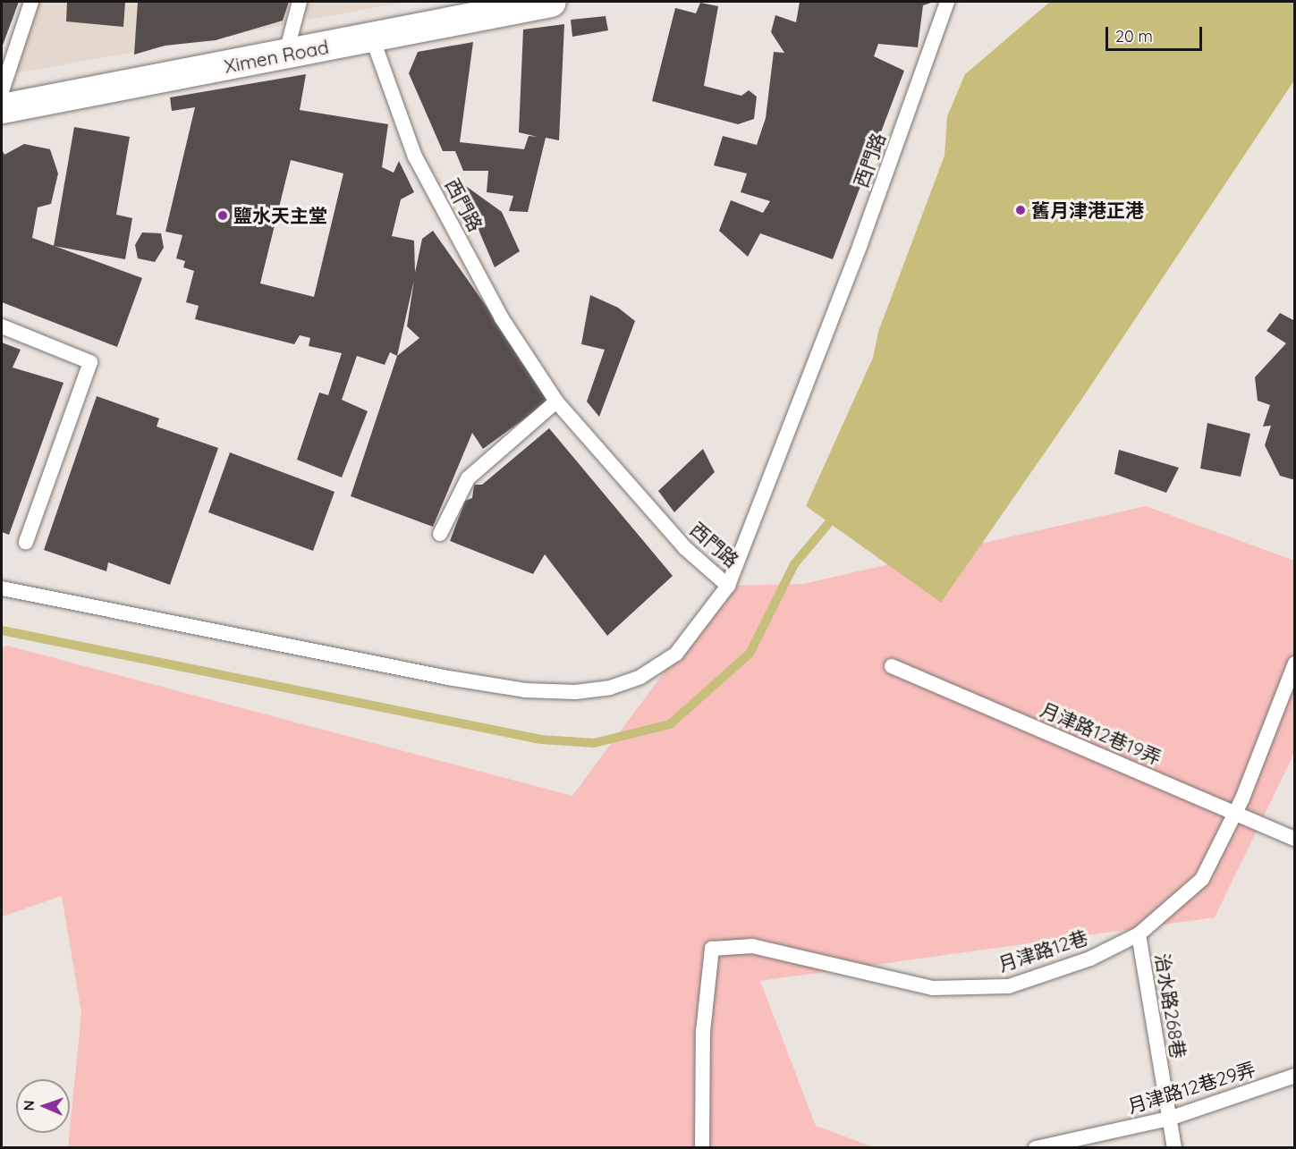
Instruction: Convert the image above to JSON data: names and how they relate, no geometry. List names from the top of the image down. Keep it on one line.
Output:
{"streets":{"street":["Ximen Road"],"lane":["西門路","月津路12巷19弄","月津路12巷","治水路268巷","月津路12巷29弄"]},"crossings":[["Ximen Road","西門路"],["月津路12巷19弄","月津路12巷"],["月津路12巷","治水路268巷"],["治水路268巷","月津路12巷29弄"]],"places":["舊月津港正港","鹽水天主堂"],"scale_bar":"20 m","north":"left"}
